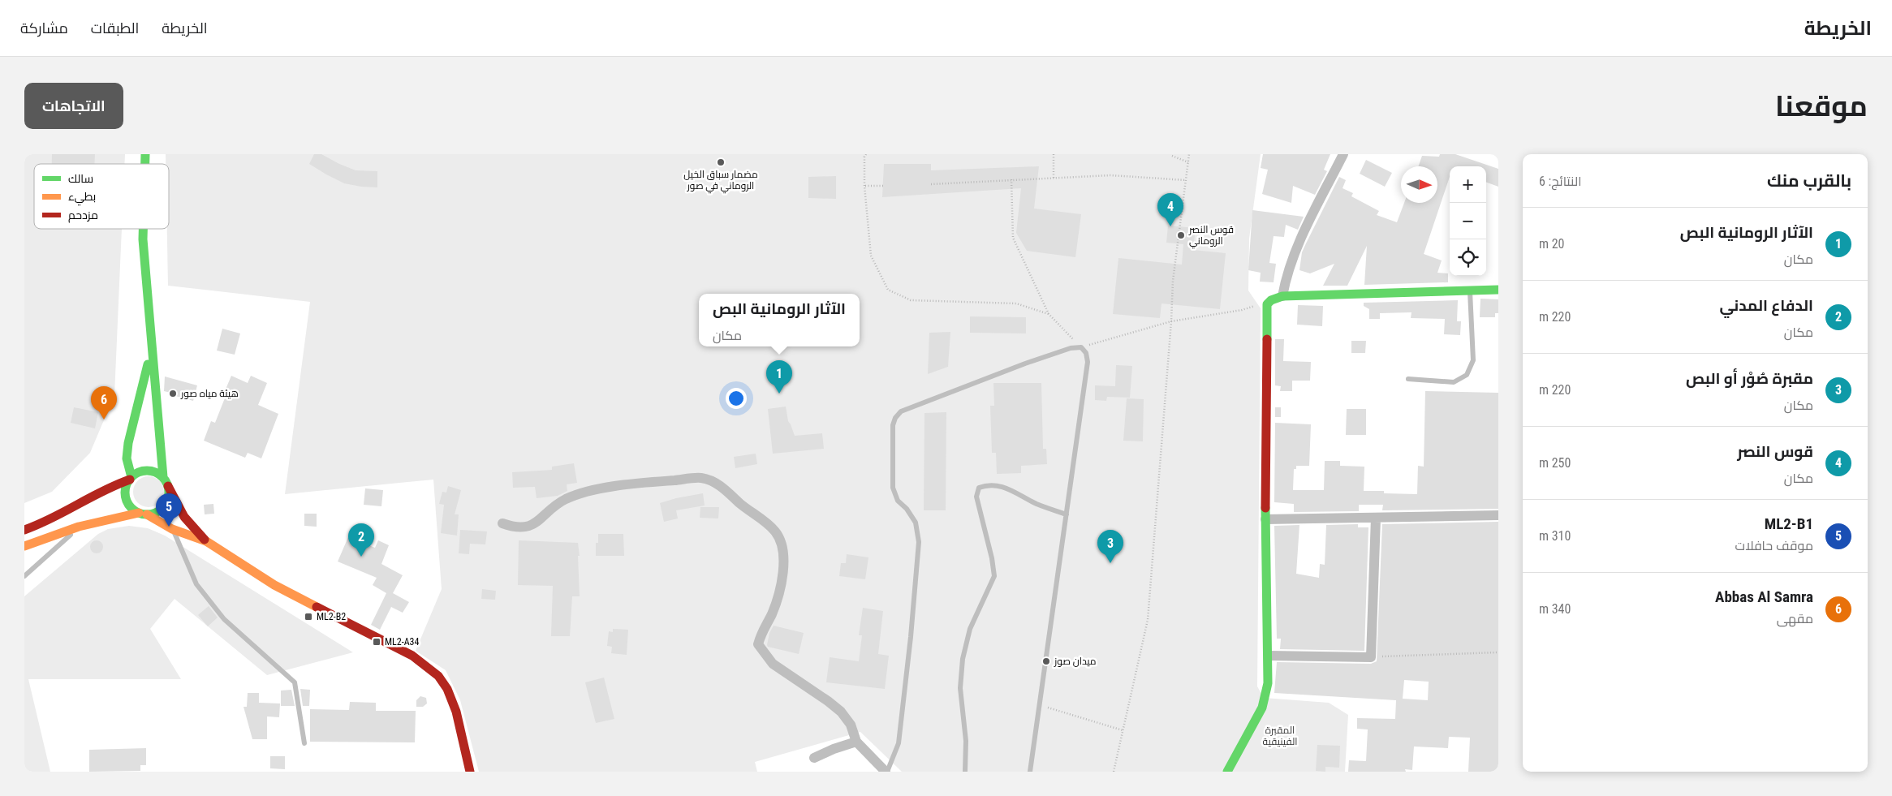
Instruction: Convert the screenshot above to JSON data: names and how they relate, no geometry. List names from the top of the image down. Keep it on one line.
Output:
{"parks":["المقبرة الفينيقية"],"places":{"other":["مضمار سباق الخيل الروماني في صور","قوس النصر الروماني","هيئة مياه صور","ميدان صوز"],"transit":["ML2-B2","ML2-A34"]},"legend":["سالك","بطيء","مزدحم"],"north":"right","page":{"header":"الخريطة","nav":["الخريطة","الطبقات","مشاركة"],"title":"موقعنا","buttons":"الاتجاهات","heading":["بالقرب منك","النتائج: 6"],"map_buttons":["+","−"],"pins":["4","1","6","5","2","3"],"list":[{"mark":"1","name":"الآثار الرومانية البص","note":"مكان","value":"20 m"},{"mark":"2","name":"الدفاع المدني","note":"مكان","value":"220 m"},{"mark":"3","name":"مقبرة صُوْر أو البص","note":"مكان","value":"220 m"},{"mark":"4","name":"قوس النصر","note":"مكان","value":"250 m"},{"mark":"5","name":"ML2-B1","note":"موقف حافلات","value":"310 m"},{"mark":"6","name":"Abbas Al Samra","note":"مقهى","value":"340 m"}],"popup":["الآثار الرومانية البص","مكان"]}}
